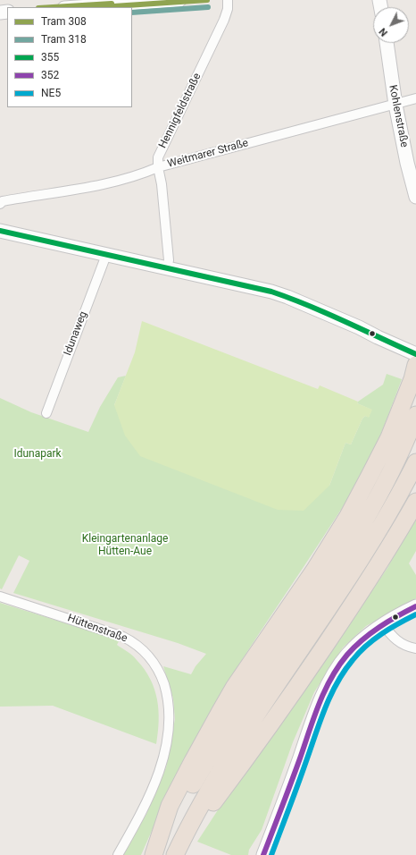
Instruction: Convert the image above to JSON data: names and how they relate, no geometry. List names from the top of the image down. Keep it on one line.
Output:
{"streets":{"street":["Hennigfeldstraße","Kohlenstraße","Weitmarer Straße","Idunaweg","Hüttenstraße"]},"crossings":[["Hennigfeldstraße","Weitmarer Straße"],["Kohlenstraße","Weitmarer Straße"]],"parks":["Idunapark","Kleingartenanlage Hütten-Aue"],"lines":["tram line 308","tram line 318","transit line 355","transit line 352","transit line NE5"],"legend":["Tram 308","Tram 318","355","352","NE5"],"north":"bottom left"}
